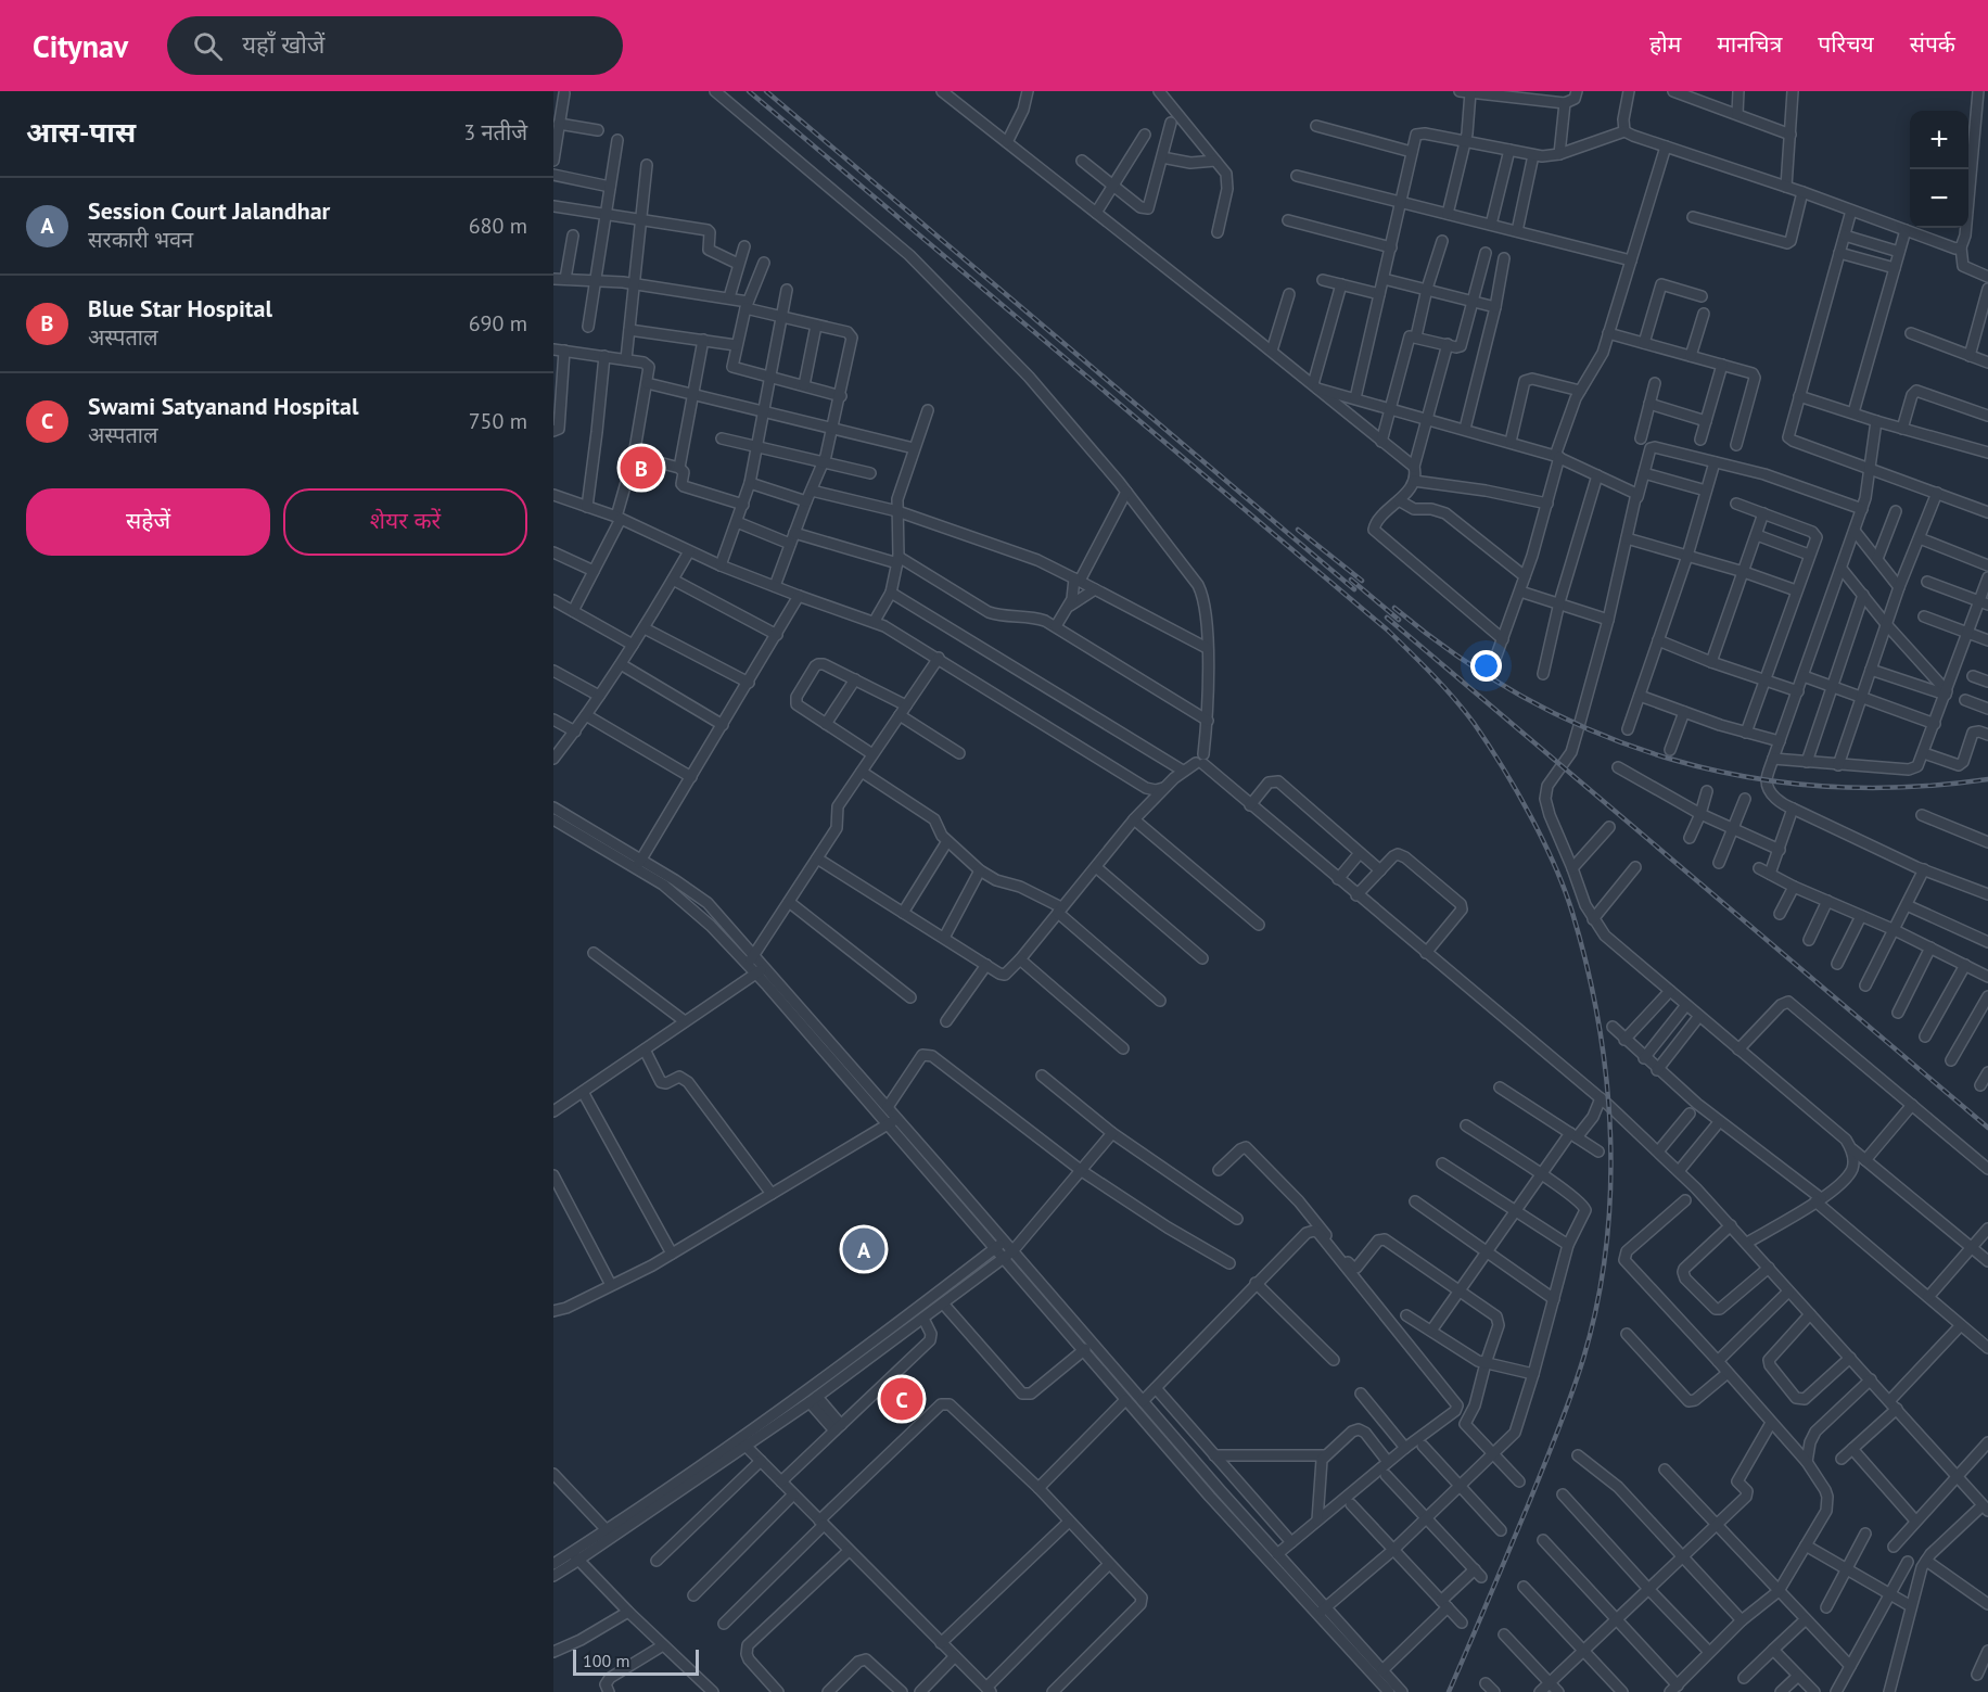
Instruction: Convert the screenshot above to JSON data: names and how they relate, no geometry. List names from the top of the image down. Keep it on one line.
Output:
{"scale_bar":"100 m","page":{"header":"Citynav","search":"यहाँ खोजें","nav":["होम","मानचित्र","परिचय","संपर्क"],"heading":["आस-पास","3 नतीजे"],"map_buttons":["+","−"],"list":[{"mark":"A","name":"Session Court Jalandhar","note":"सरकारी भवन","value":"680 m"},{"mark":"B","name":"Blue Star Hospital","note":"अस्पताल","value":"690 m"},{"mark":"C","name":"Swami Satyanand Hospital","note":"अस्पताल","value":"750 m"}],"pins":["B","A","C"],"buttons":["सहेजें","शेयर करें"],"scale":"100 m"}}
